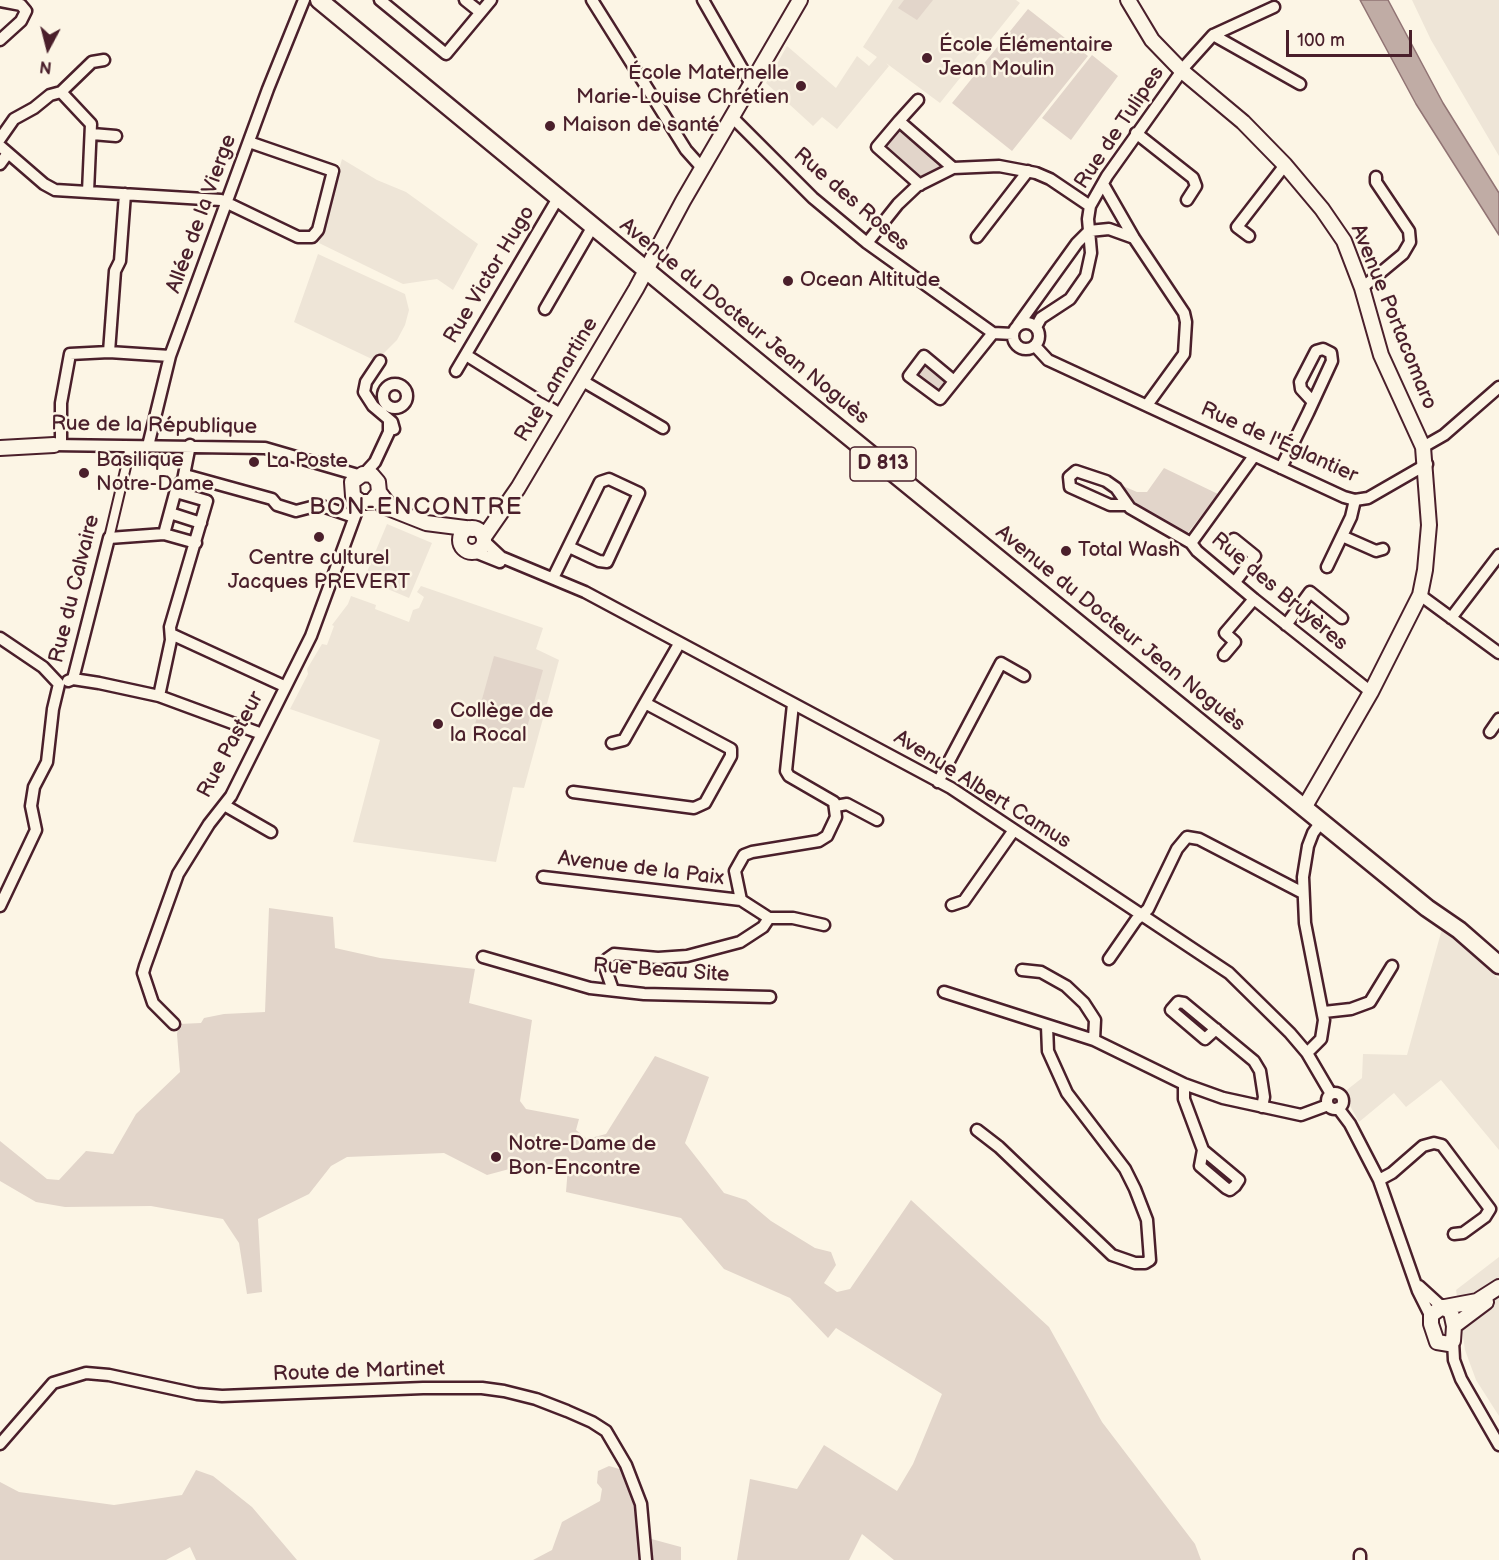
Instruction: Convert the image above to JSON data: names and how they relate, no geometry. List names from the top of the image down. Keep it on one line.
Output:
{"streets":{"main road":["Avenue du Docteur Jean Noguès","D 813"],"street":["Rue de Tulipes","Rue des Roses","Allée de la Vierge","Rue Victor Hugo","Avenue Portacomaro","Rue Lamartine","Rue de la République","Rue de l'Églantier","Rue du Calvaire","Rue des Bruyères","Rue Pasteur","Avenue Albert Camus","Avenue de la Paix","Rue Beau Site","Route de Martinet"]},"crossings":[["Rue de Tulipes","Avenue Portacomaro"],["Rue des Roses","Rue Lamartine"],["Allée de la Vierge","Rue de la République"],["Rue Victor Hugo","Avenue du Docteur Jean Noguès"],["Avenue Portacomaro","Avenue du Docteur Jean Noguès"],["Avenue Portacomaro","Rue de l'Églantier"],["Avenue Portacomaro","Rue des Bruyères"],["Avenue du Docteur Jean Noguès","Rue Lamartine"],["Rue Lamartine","Avenue Albert Camus"],["Rue de la République","Rue du Calvaire"],["Rue de la République","Rue Pasteur"],["Rue de l'Églantier","Rue des Bruyères"],["Rue du Calvaire","Rue Pasteur"]],"districts":["BON-ENCONTRE"],"places":["École Élémentaire Jean Moulin","École Maternelle Marie-Louise Chrétien","Maison de santé","Ocean Altitude","La Poste","Basilique Notre-Dame","Centre culturel Jacques PREVERT","Total Wash","Collège de la Rocal","Notre-Dame de Bon-Encontre"],"scale_bar":"100 m","north":"bottom"}
